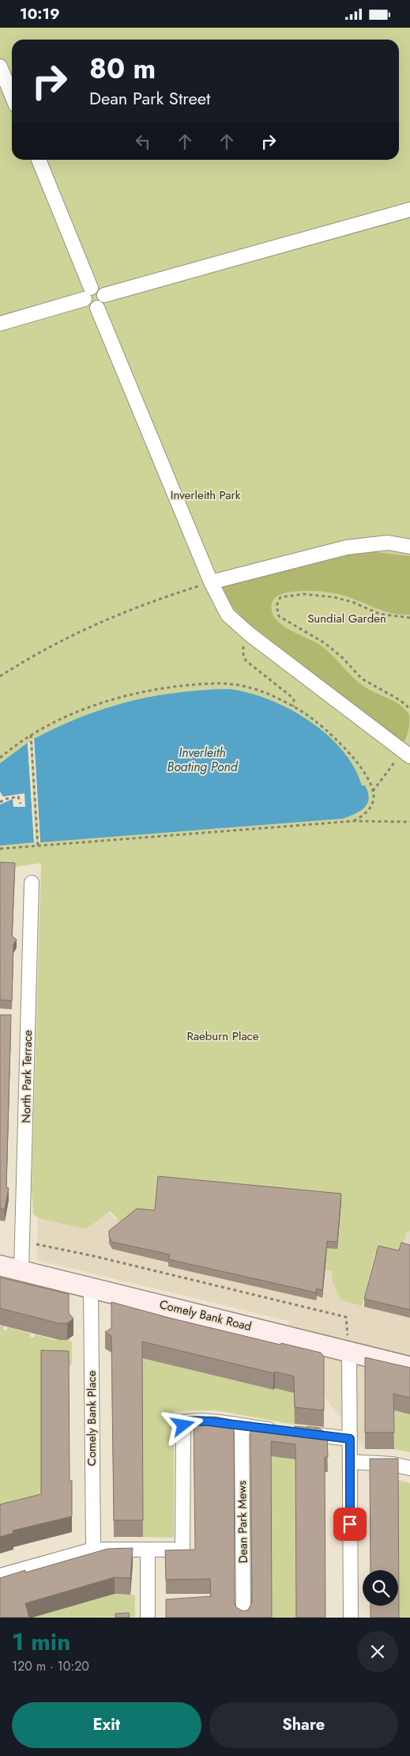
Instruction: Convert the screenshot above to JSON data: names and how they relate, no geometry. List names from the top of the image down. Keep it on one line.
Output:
{"streets":{"main road":["Comely Bank Road"],"street":["North Park Terrace","Comely Bank Place","Dean Park Mews"]},"crossings":[["North Park Terrace","Comely Bank Road"],["Comely Bank Road","Comely Bank Place"]],"water":["Inverleith Boating Pond"],"parks":["Inverleith Park","Sundial Garden","Raeburn Place"],"page":{"status":"10:19","turn":["80 m","Dean Park Street"],"heading":["1 min","120 m · 10:20"],"buttons":["Exit","Share"]}}
